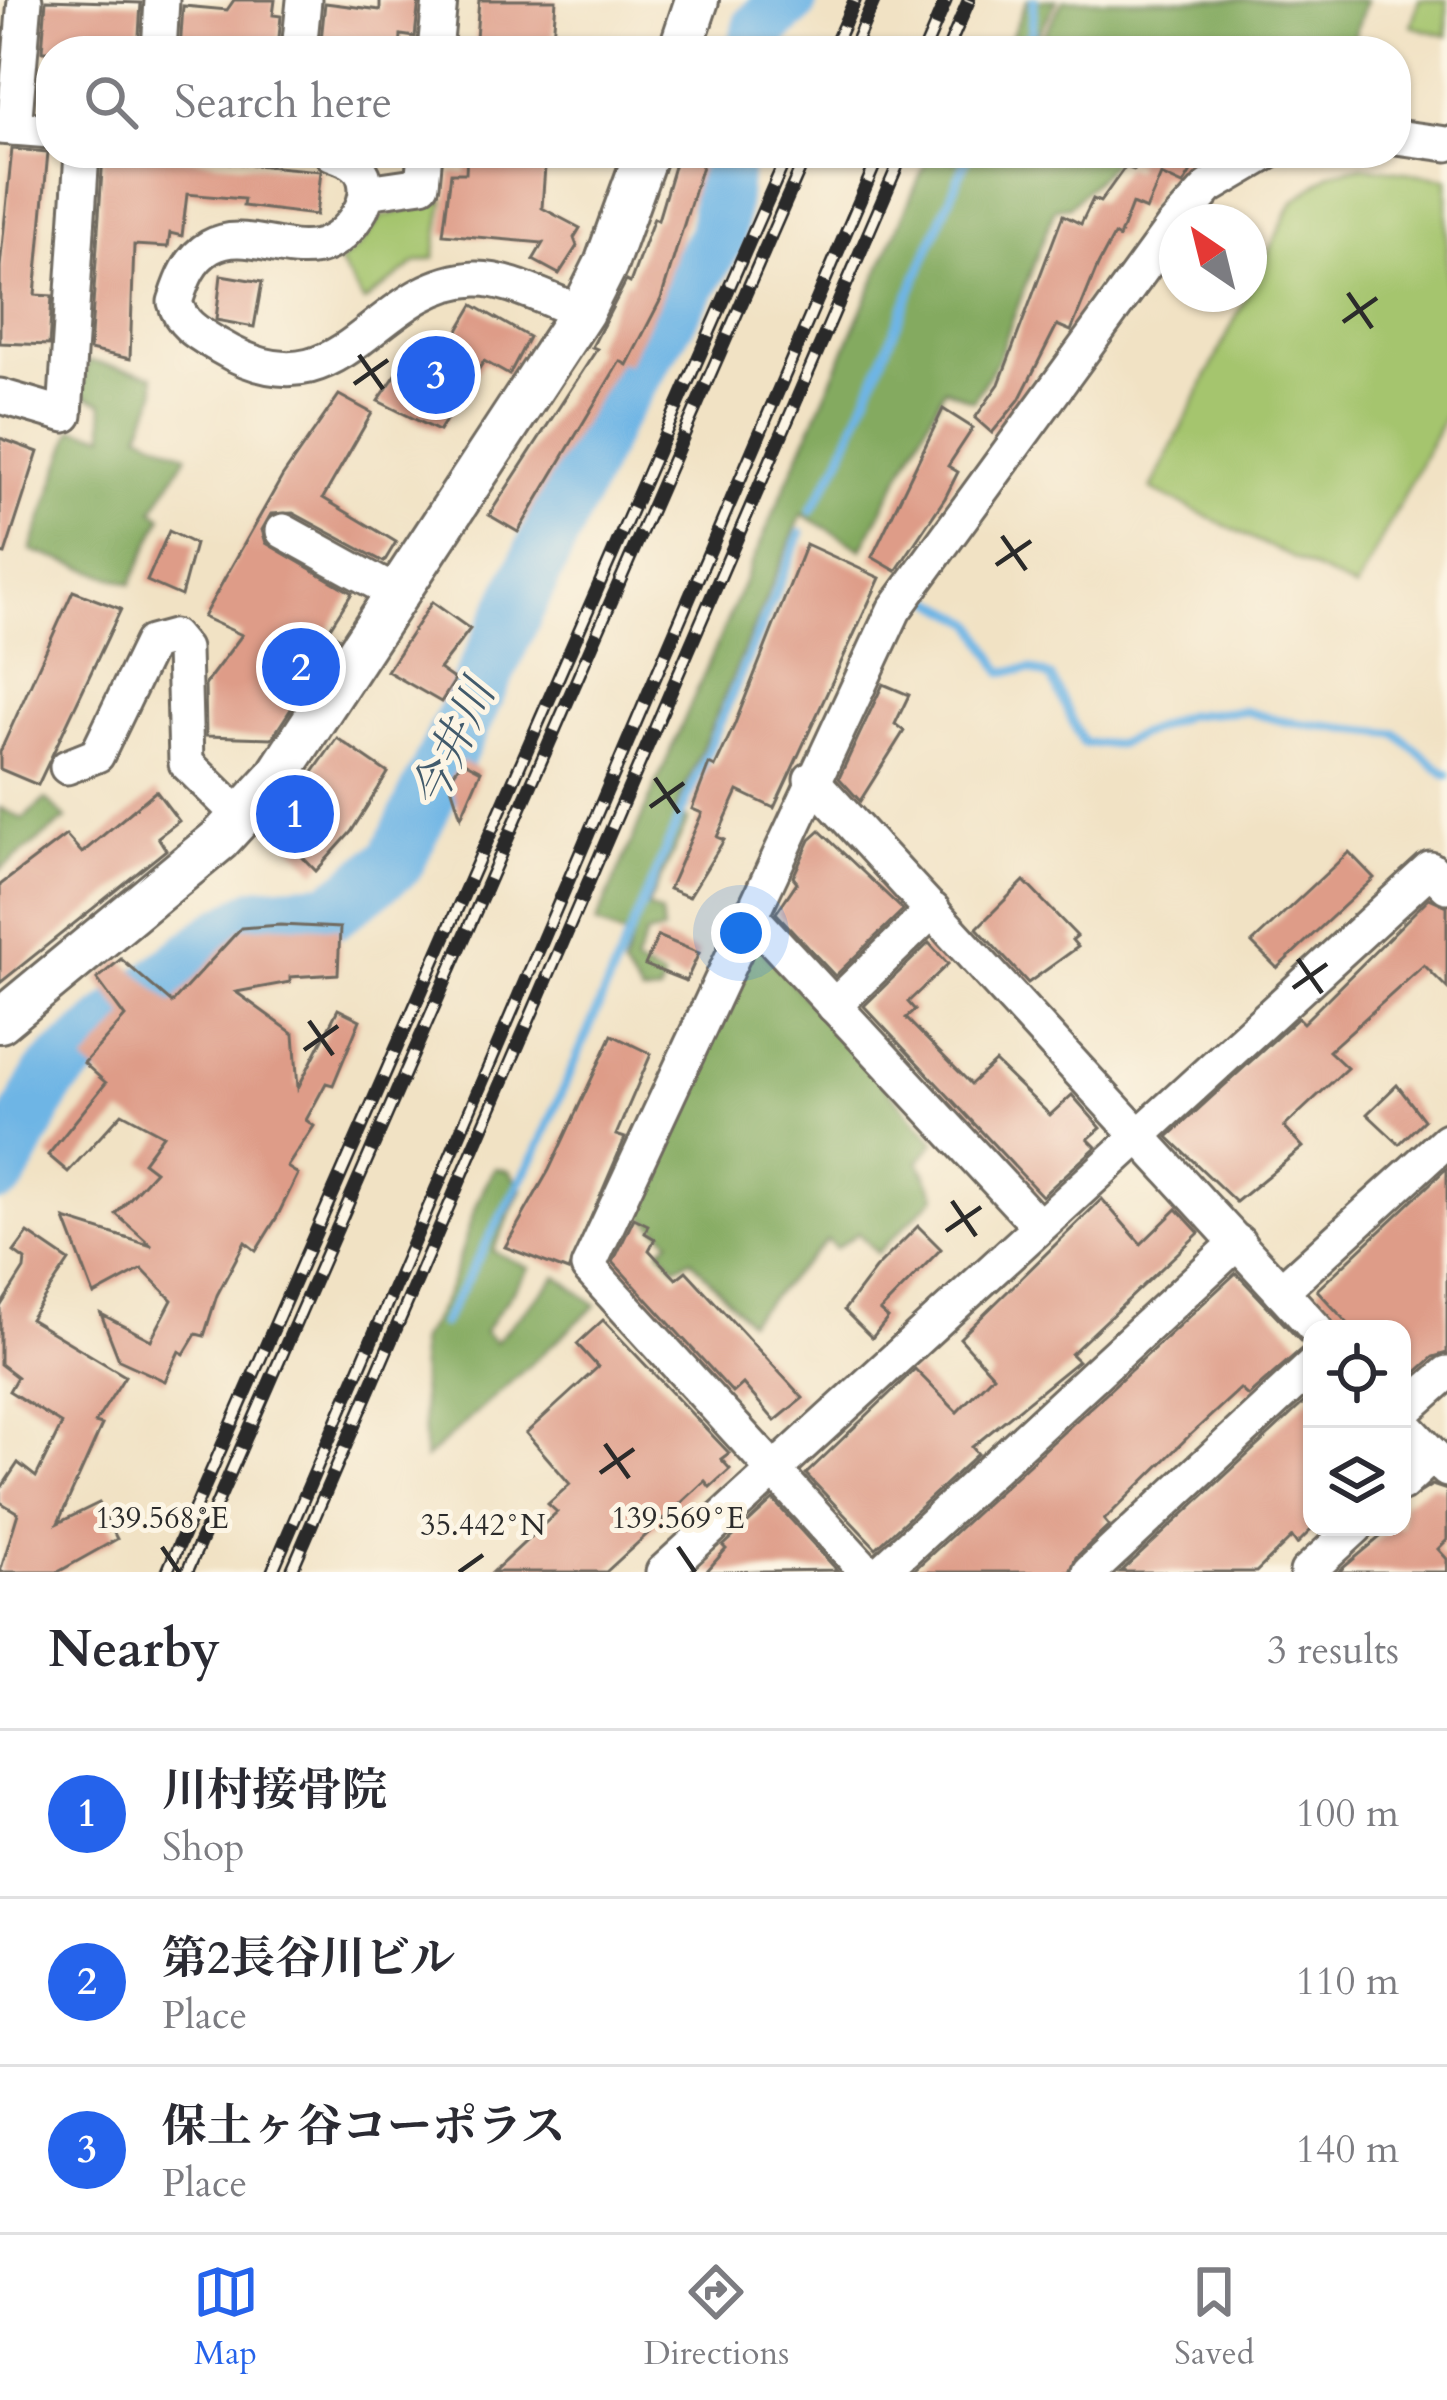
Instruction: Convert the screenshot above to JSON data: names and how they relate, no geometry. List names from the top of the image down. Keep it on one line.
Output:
{"water":["今井川"],"north":"top left","page":{"search":"Search here","pins":["3","2","1"],"heading":["Nearby","3 results"],"list":[{"mark":"1","name":"川村接骨院","note":"Shop","value":"100 m"},{"mark":"2","name":"第2長谷川ビル","note":"Place","value":"110 m"},{"mark":"3","name":"保土ヶ谷コーポラス","note":"Place","value":"140 m"}],"nav":["Map","Directions","Saved"]},"coordinates":["139.568°E","139.569°E","35.442°N"]}
